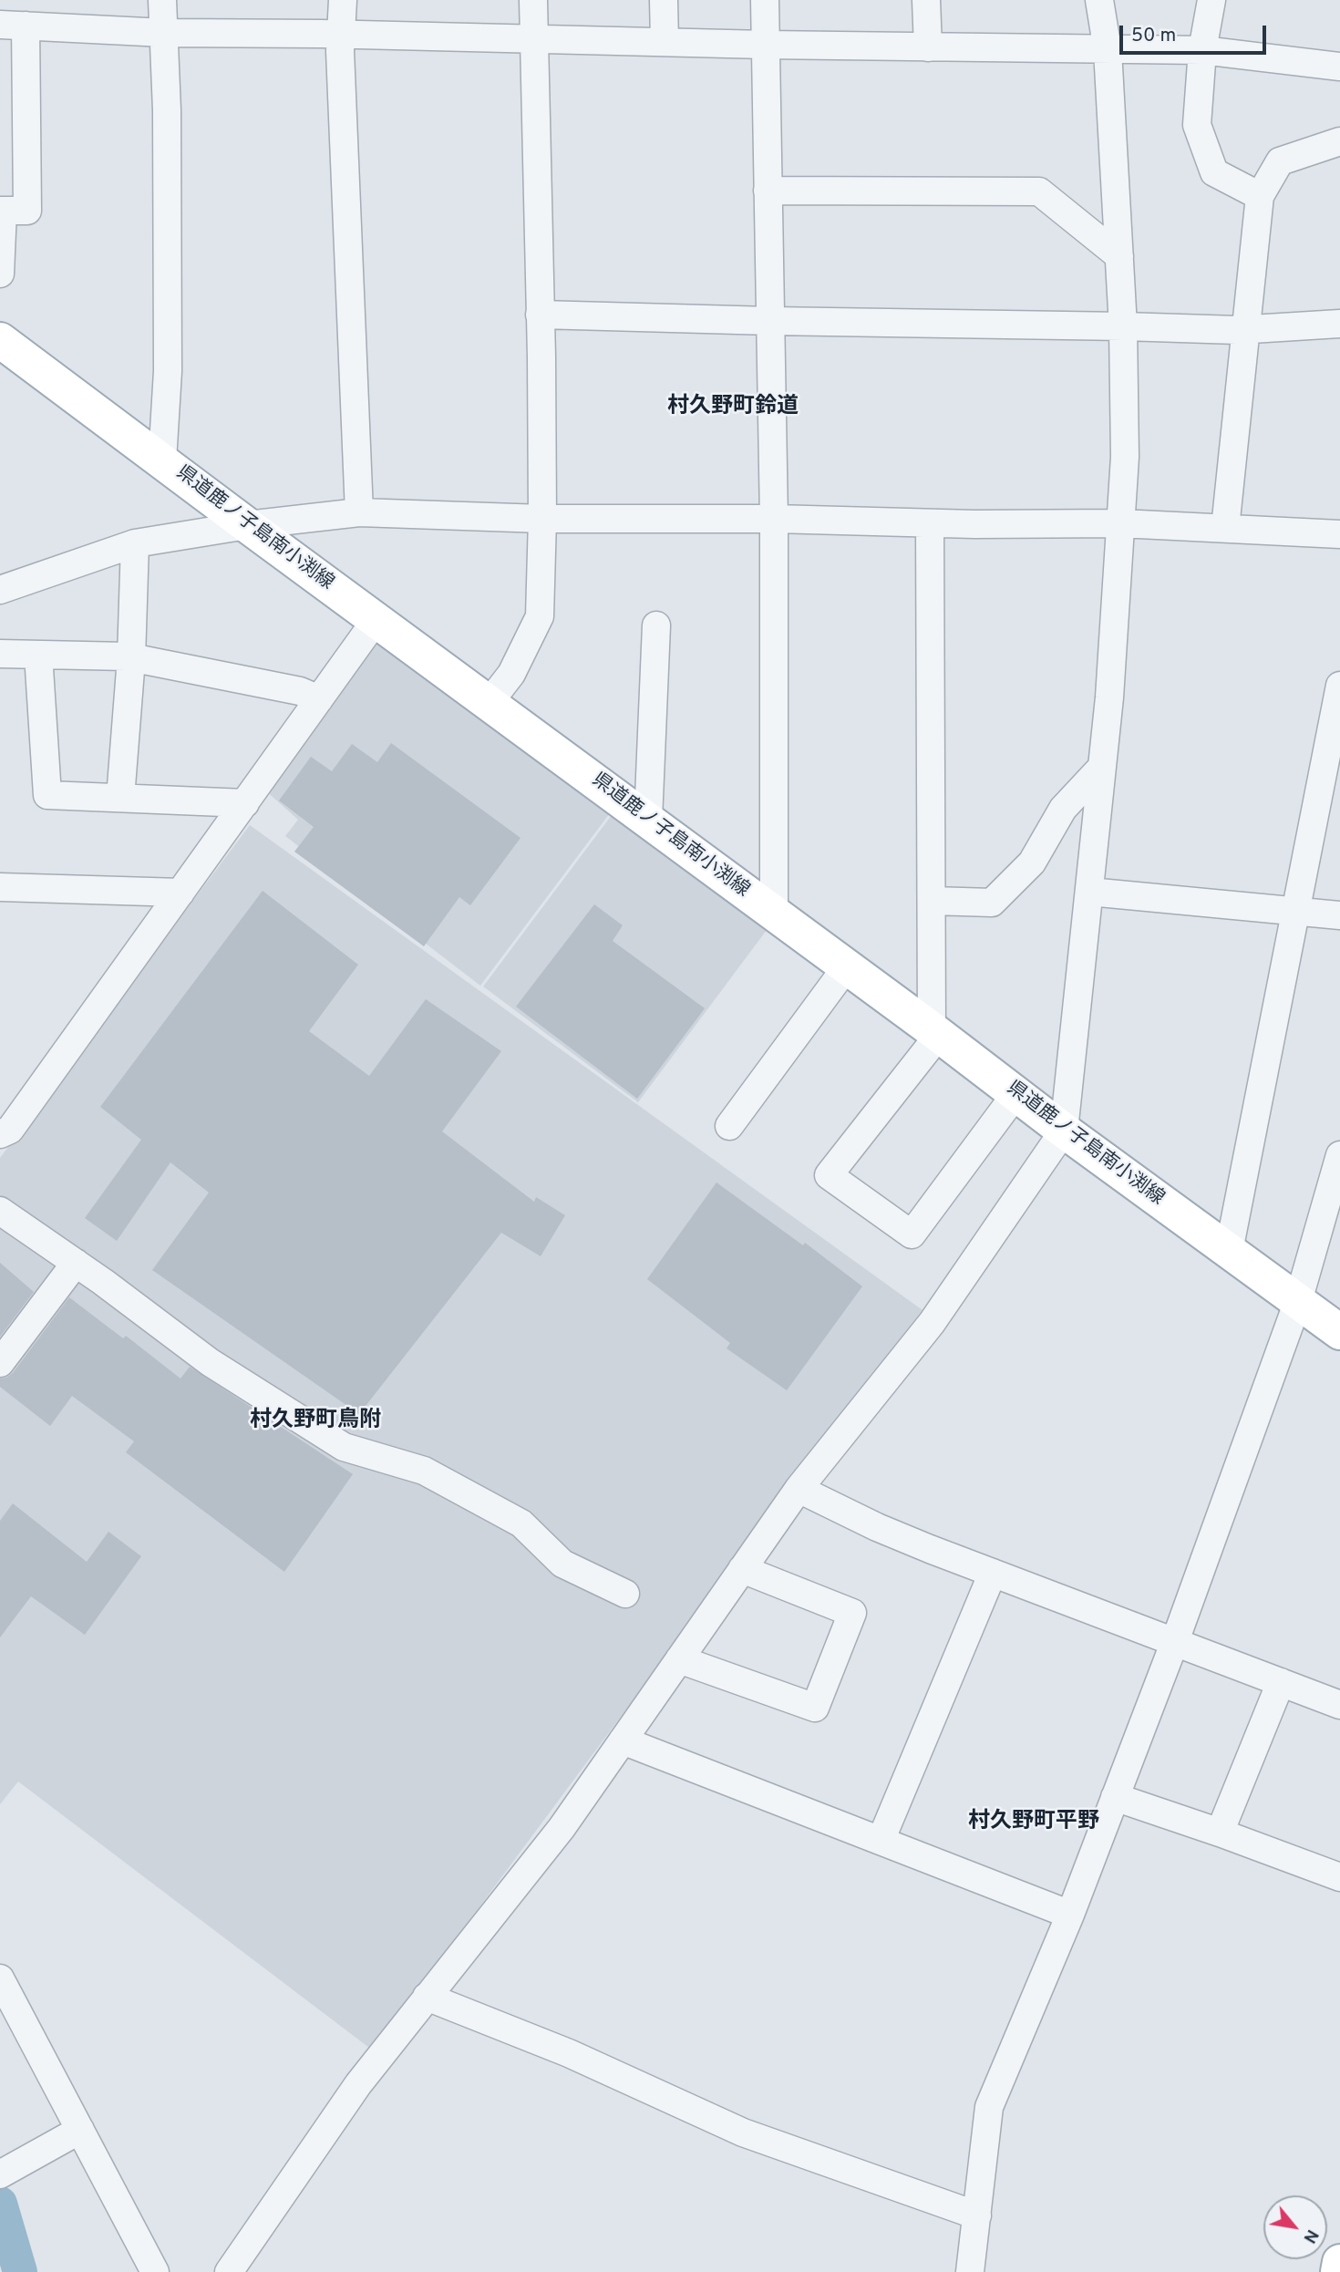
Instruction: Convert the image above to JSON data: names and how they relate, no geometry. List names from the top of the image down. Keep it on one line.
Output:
{"streets":{"main road":["県道鹿ノ子島南小渕線"]},"districts":["村久野町鈴道","村久野町鳥附","村久野町平野"],"scale_bar":"50 m","north":"bottom right"}
